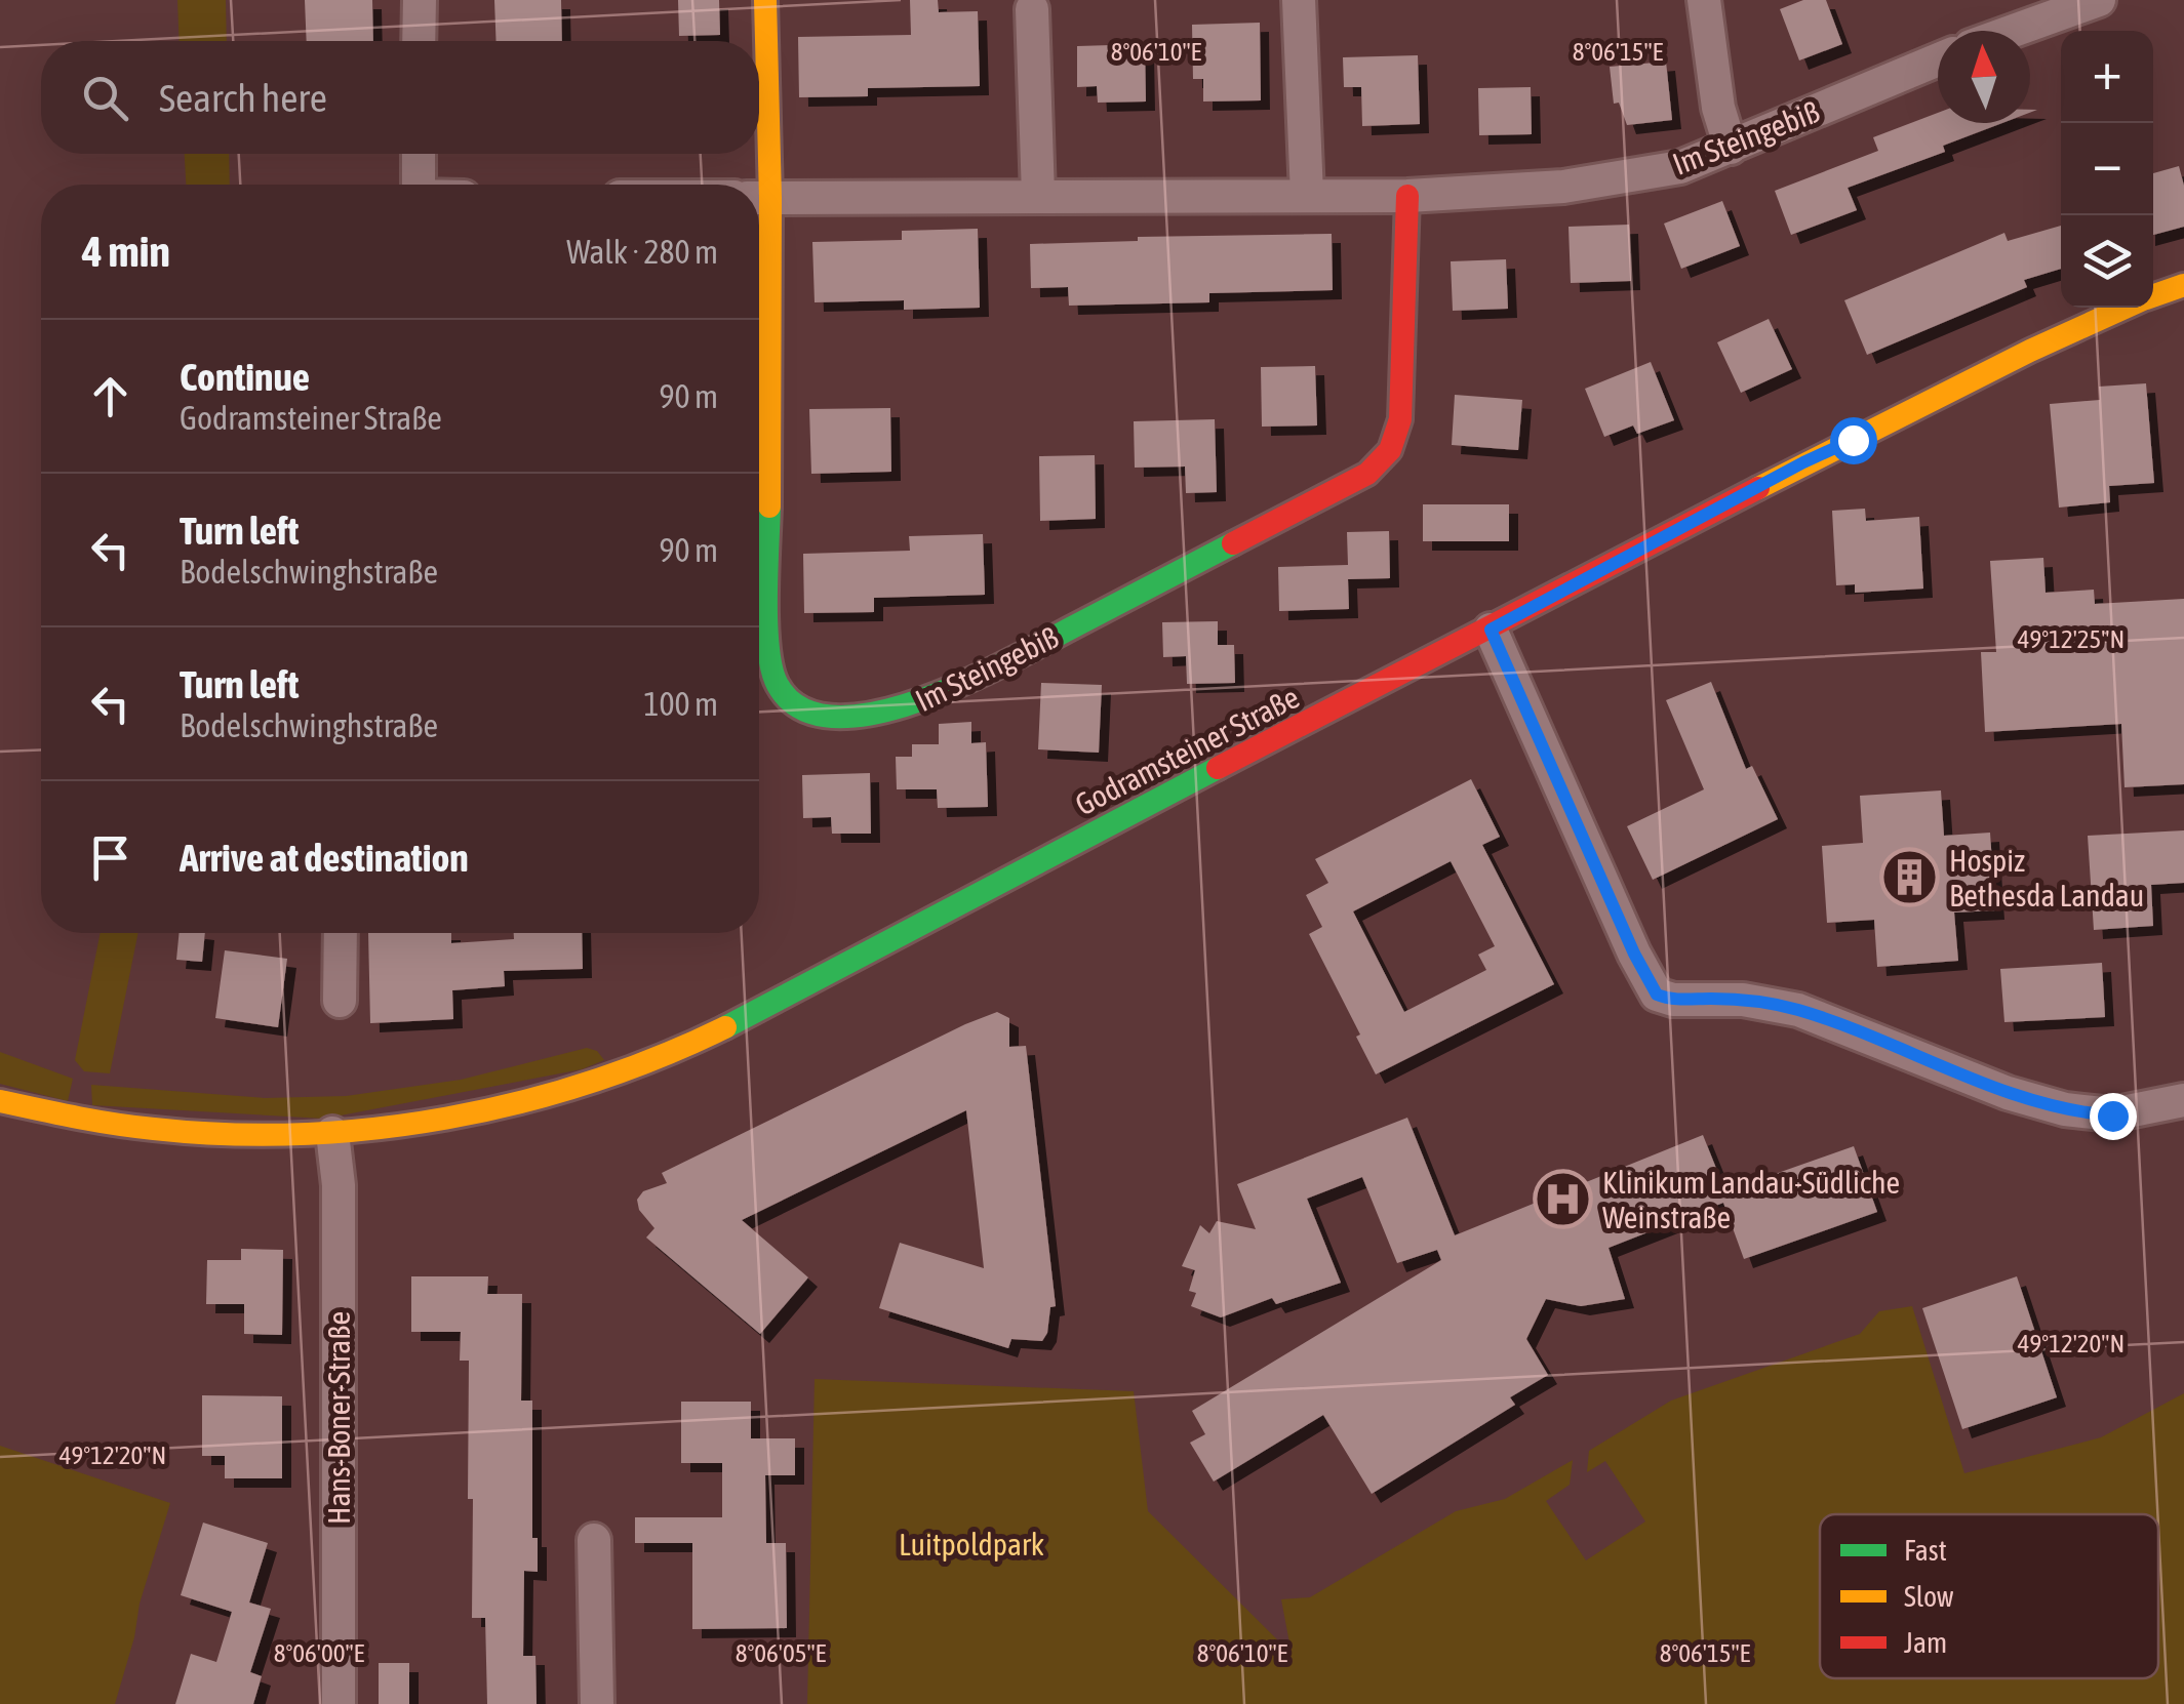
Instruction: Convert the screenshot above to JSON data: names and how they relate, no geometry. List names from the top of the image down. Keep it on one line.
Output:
{"streets":{"street":["Im Steingebiß","Godramsteiner Straße","Hans-Boner-Straße"]},"crossings":[["Godramsteiner Straße","Hans-Boner-Straße"]],"parks":["Luitpoldpark"],"places":{"building":["Hospiz Bethesda Landau"],"hospital":["Klinikum Landau-Südliche Weinstraße"]},"legend":["Fast","Slow","Jam"],"north":"top","page":{"map_buttons":["+","−"],"search":"Search here","heading":["4 min","Walk · 280 m"],"list":[["Continue","Godramsteiner Straße","90 m"],["Turn left","Bodelschwinghstraße","90 m"],["Turn left","Bodelschwinghstraße","100 m"],"Arrive at destination"]},"coordinates":["8°06'10\"E","8°06'15\"E","49°12'25\"N","49°12'20\"N","8°06'00\"E","8°06'05\"E"]}
